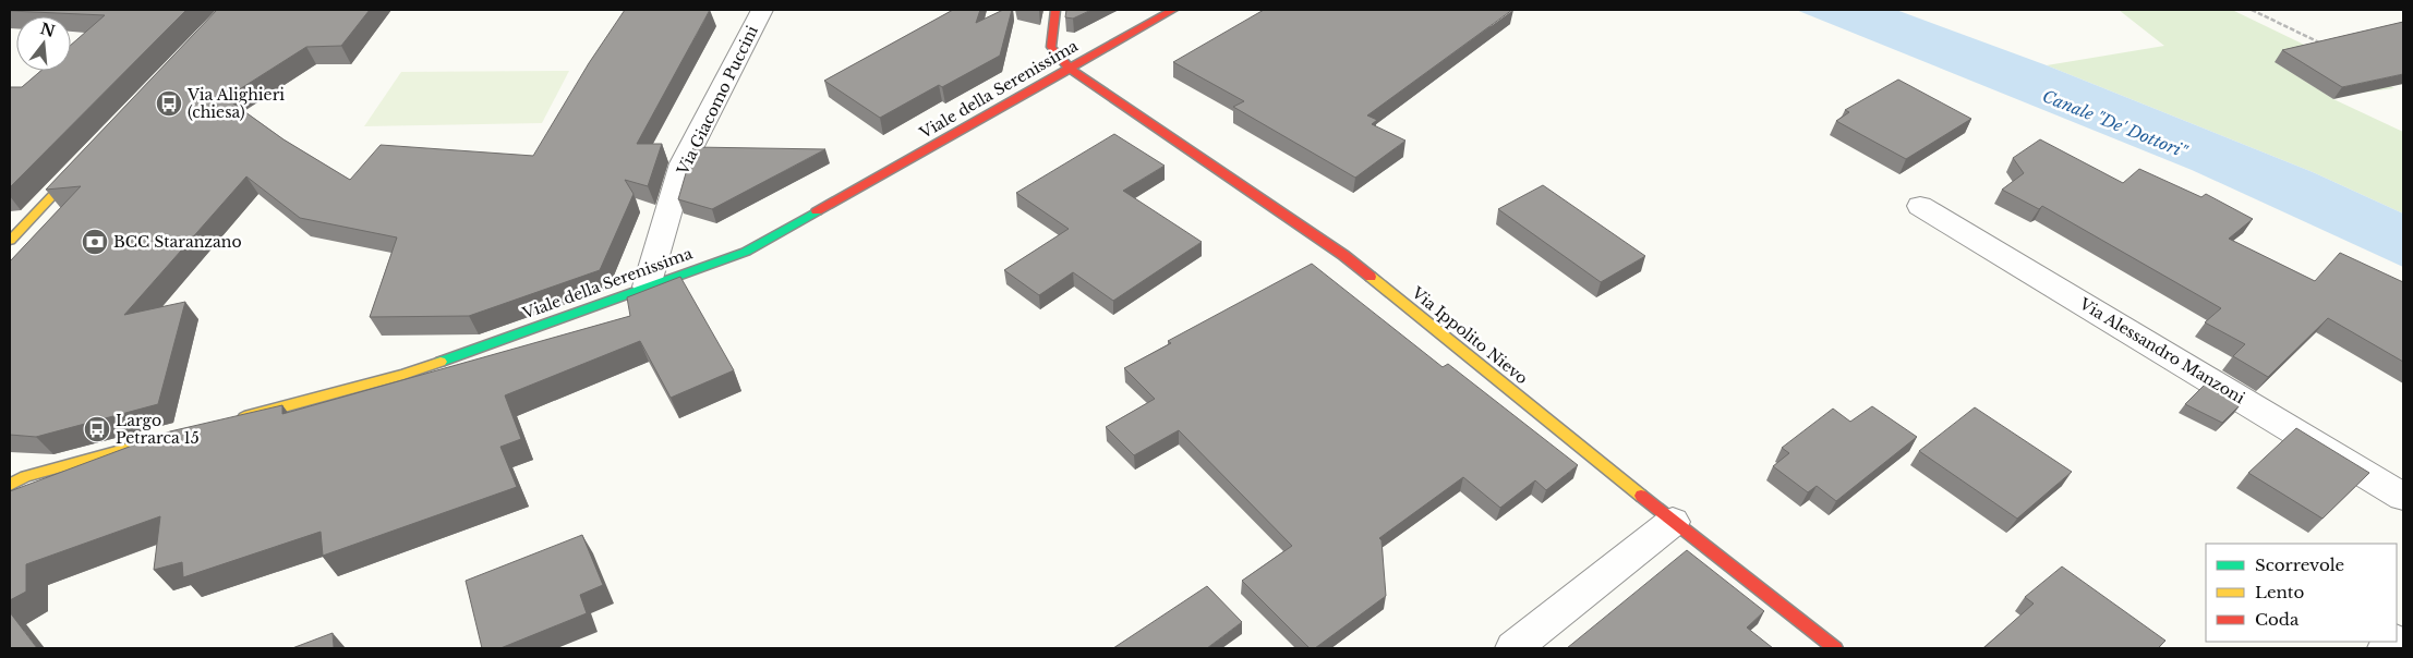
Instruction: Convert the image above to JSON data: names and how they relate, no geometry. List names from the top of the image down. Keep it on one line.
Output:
{"streets":{"street":["Viale della Serenissima","Via Giacomo Puccini","Via Ippolito Nievo","Via Alessandro Manzoni"]},"crossings":[["Viale della Serenissima","Via Giacomo Puccini"],["Viale della Serenissima","Via Ippolito Nievo"]],"water":["Canale \"De' Dottori\""],"places":{"bus stop":["Via Alighieri (chiesa)","Largo Petrarca 15"],"bank":["BCC Staranzano"]},"legend":["Scorrevole","Lento","Coda"],"north":"top"}
